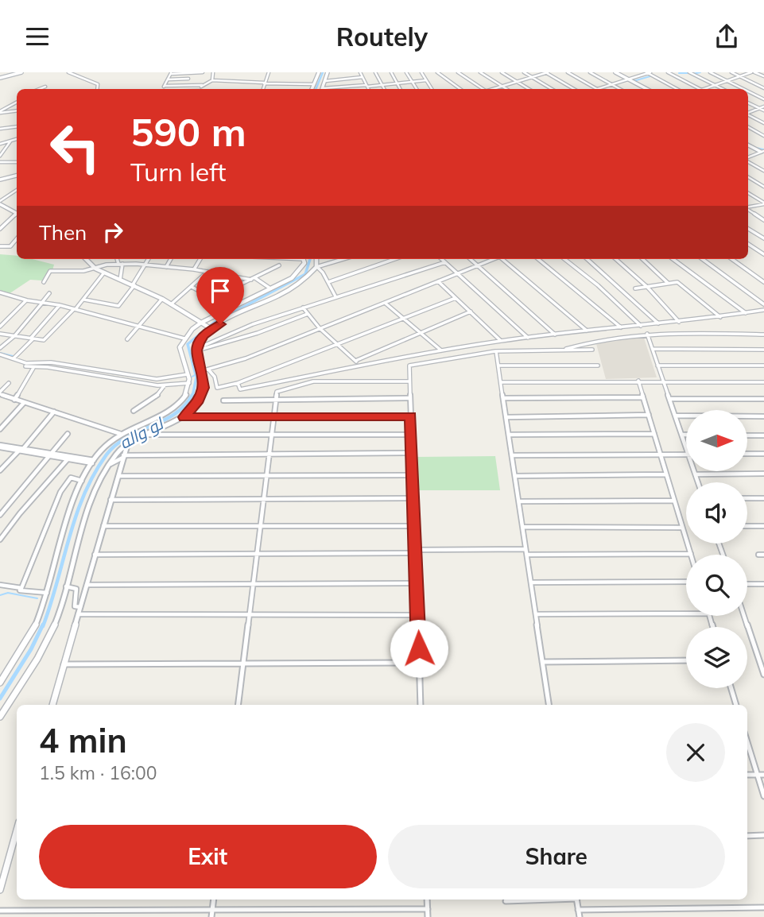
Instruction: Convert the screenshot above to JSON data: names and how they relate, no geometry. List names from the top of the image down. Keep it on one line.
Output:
{"water":["لو واله"],"north":"right","page":{"header":"Routely","turn":["590 m","Turn left"],"then":"Then","heading":["4 min","1.5 km · 16:00"],"buttons":["Exit","Share"]}}
